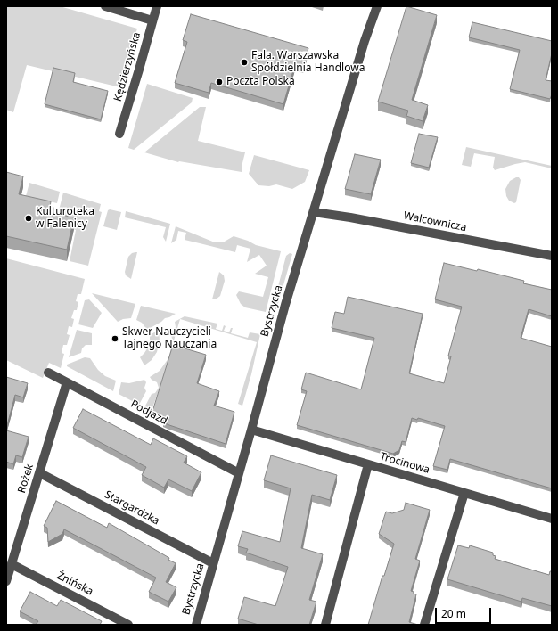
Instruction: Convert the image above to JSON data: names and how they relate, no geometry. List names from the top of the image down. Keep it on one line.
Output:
{"streets":{"street":["Kędzierzyńska","Walcownicza","Bystrzycka","Podjazd","Trocinowa","Rożek","Stargardzka","Żnińska"]},"crossings":[["Walcownicza","Bystrzycka"],["Bystrzycka","Podjazd"],["Bystrzycka","Trocinowa"],["Bystrzycka","Stargardzka"],["Podjazd","Rożek"],["Rożek","Stargardzka"],["Rożek","Żnińska"]],"places":["Fala. Warszawska Spółdzielnia Handlowa","Poczta Polska","Kulturoteka w Falenicy","Skwer Nauczycieli Tajnego Nauczania"],"scale_bar":"20 m"}
